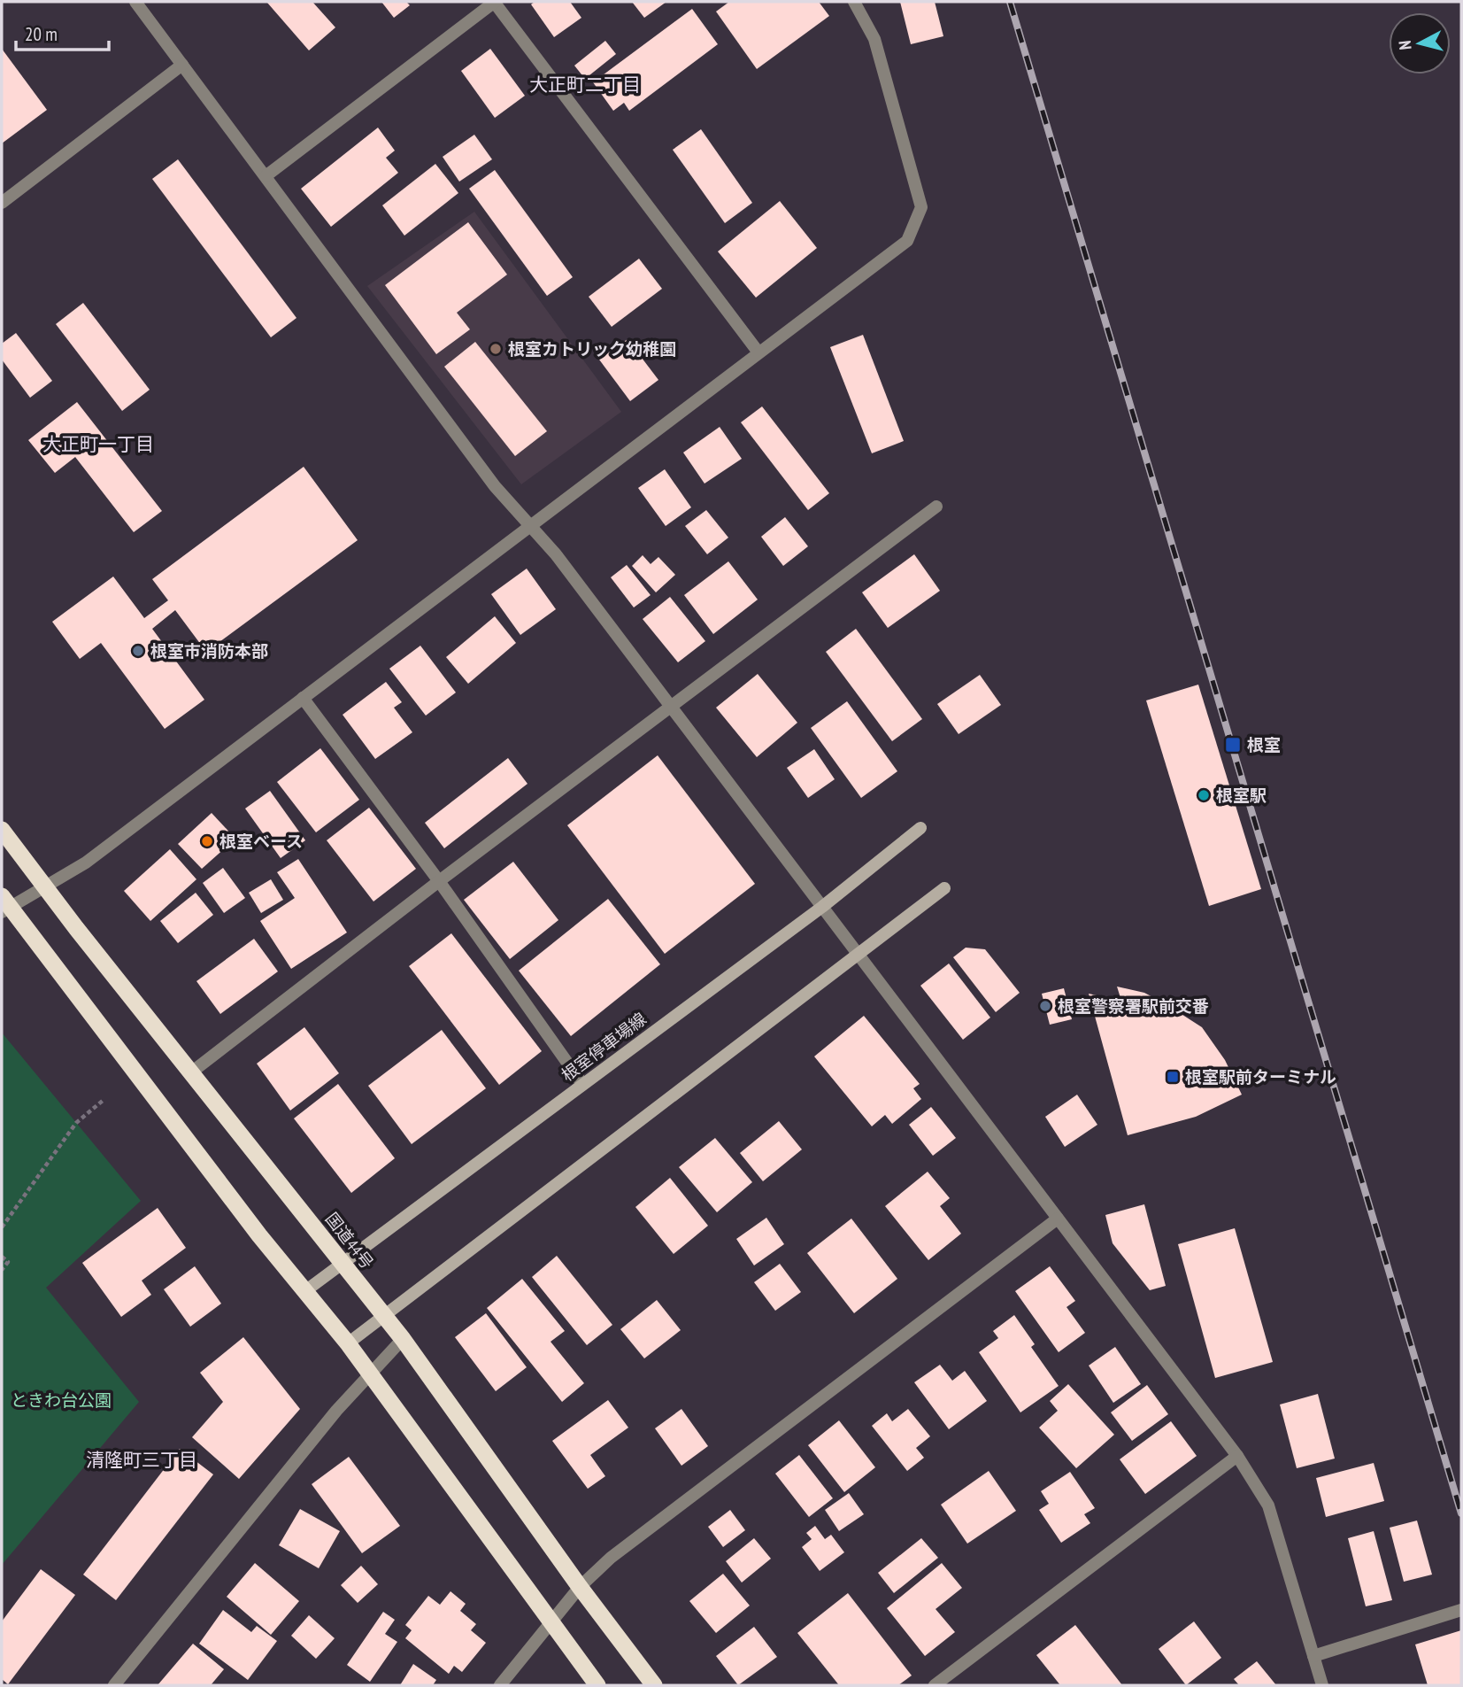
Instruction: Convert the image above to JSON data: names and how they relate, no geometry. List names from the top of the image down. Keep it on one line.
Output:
{"streets":{"highway":["国道44号"],"main road":["根室停車場線"]},"crossings":[["根室停車場線","国道44号"]],"districts":["大正町二丁目","大正町一丁目","清隆町三丁目"],"parks":["ときわ台公園"],"places":{"other":["根室カトリック幼稚園","根室市消防本部","根室駅","根室ベース","根室警察署駅前交番"],"transit":["根室","根室駅前ターミナル"]},"scale_bar":"20 m","north":"left"}
